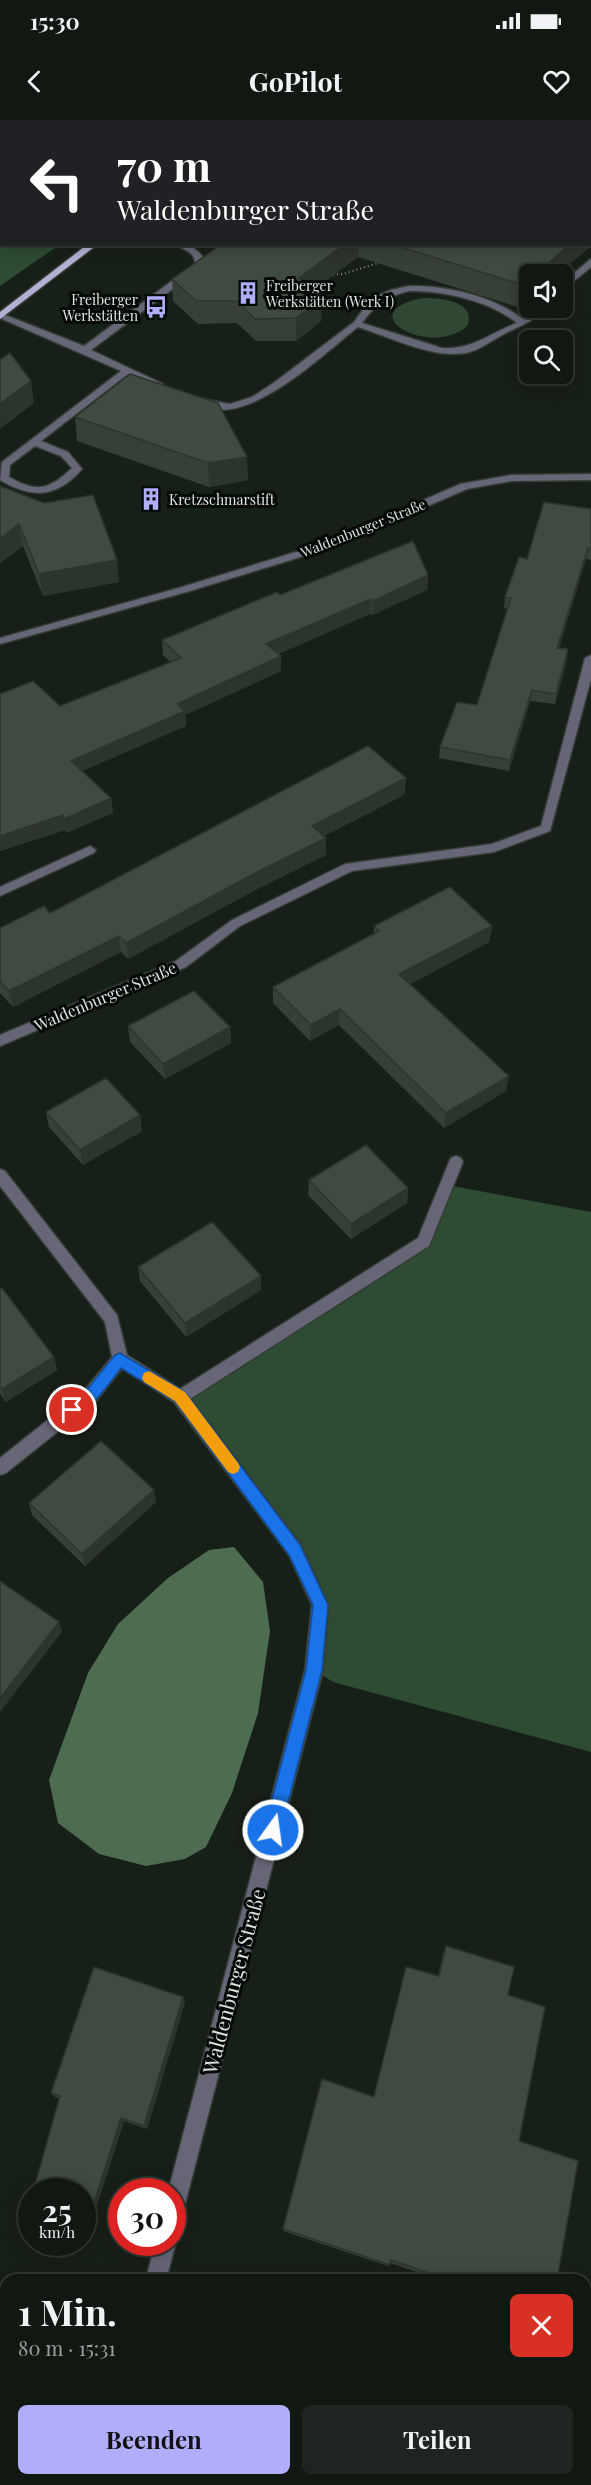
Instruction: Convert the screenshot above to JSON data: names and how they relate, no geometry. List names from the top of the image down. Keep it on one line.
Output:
{"streets":{"street":["Waldenburger Straße"]},"places":{"building":["Freiberger Werkstätten (Werk I)","Kretzschmarstift"],"bus stop":["Freiberger Werkstätten"]},"page":{"status":"15:30","header":"GoPilot","turn":["70 m","Waldenburger Straße"],"speed":"25 km/h","limit":"30","heading":["1 Min.","80 m · 15:31"],"buttons":["Beenden","Teilen"]}}
